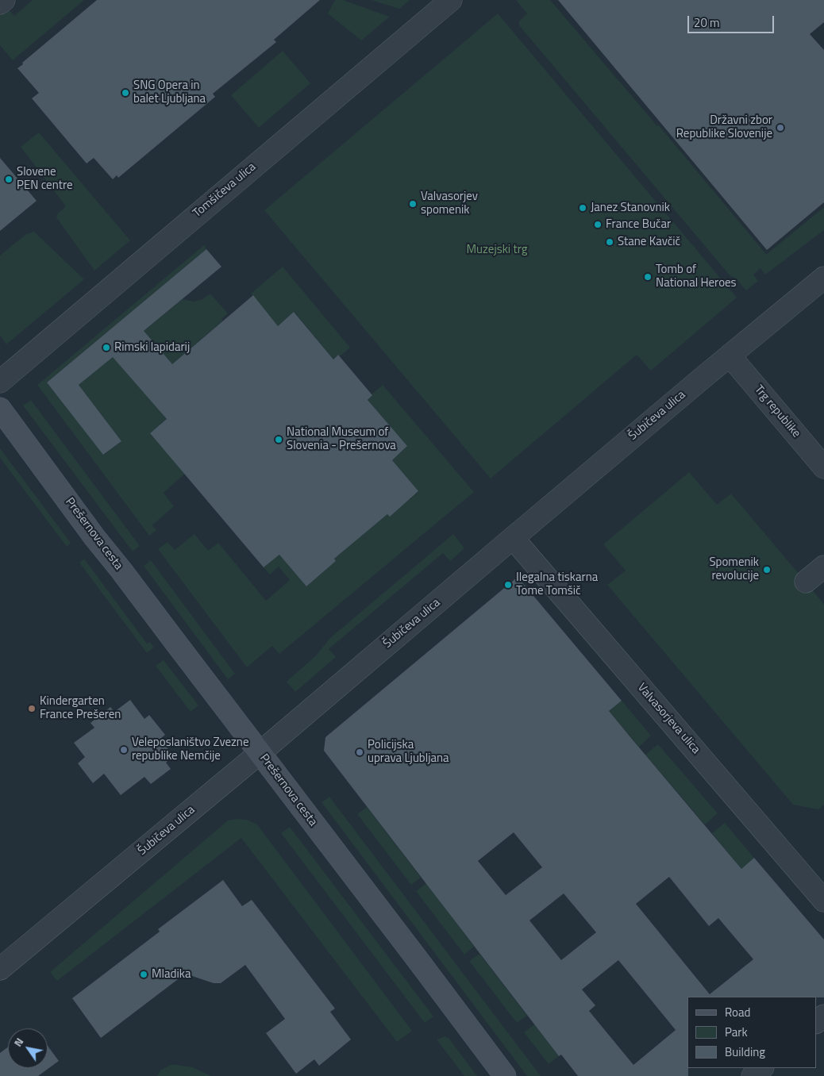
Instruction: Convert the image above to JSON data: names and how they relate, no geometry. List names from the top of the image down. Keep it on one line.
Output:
{"streets":{"main road":["Prešernova cesta"],"street":["Tomšičeva ulica","Trg republike","Šubičeva ulica","Valvasorjeva ulica"]},"crossings":[["Trg republike","Šubičeva ulica"],["Šubičeva ulica","Prešernova cesta"],["Šubičeva ulica","Valvasorjeva ulica"]],"parks":["Muzejski trg"],"places":["SNG Opera in balet Ljubljana","Državni zbor Republike Slovenije","Slovene PEN centre","Valvasorjev spomenik","Janez Stanovnik","France Bučar","Stane Kavčič","Tomb of National Heroes","Rimski lapidarij","National Museum of Slovenia - Prešernova","Spomenik revolucije","Ilegalna tiskarna Tome Tomšič","Kindergarten France Prešeren","Veleposlaništvo Zvezne republike Nemčije","Policijska uprava Ljubljana","Mladika"],"legend":["Road","Park","Building"],"scale_bar":"20 m","north":"top left"}
